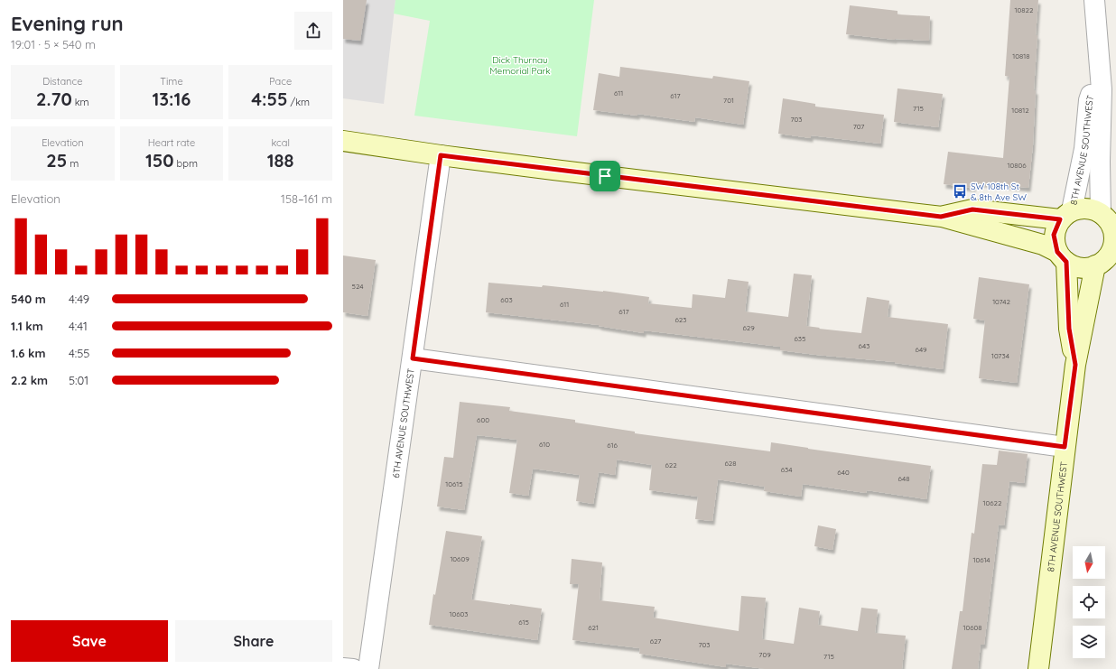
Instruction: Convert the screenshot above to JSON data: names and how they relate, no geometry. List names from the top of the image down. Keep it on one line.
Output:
{"streets":{"street":["8TH AVENUE SOUTHWEST","6TH AVENUE SOUTHWEST"]},"parks":["Dick Thurnau Memorial Park"],"places":{"bus stop":["SW 108th St & 8th Ave SW"]},"house_numbers":["10822","10818","611","617","701","715","10812","703","707","10806","524","603","10742","611","617","623","629","635","643","649","10734","600","610","616","628","622","634","640","648","10615","10622","10609","10614","10603","615","621","10608","627","703","709","715"],"north":"bottom","page":{"heading":["Evening run","19:01 · 5 × 540 m"],"stats":[["Distance","2.70 km"],["Time","13:16"],["Pace","4:55 /km"],["Elevation","25 m"],["Heart rate","150 bpm"],["kcal","188"]],"chart":["Elevation","158–161 m"],"list":[{"name":"540 m","note":"4:49"},{"name":"1.1 km","note":"4:41"},{"name":"1.6 km","note":"4:55"},{"name":"2.2 km","note":"5:01"}],"buttons":["Save","Share"]}}
